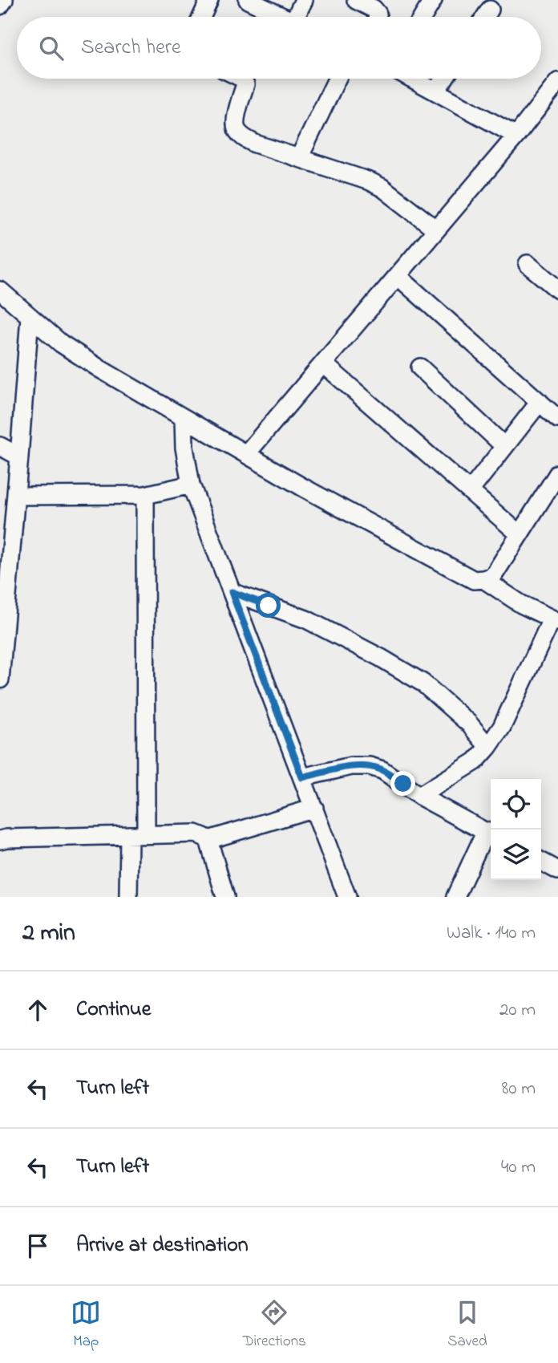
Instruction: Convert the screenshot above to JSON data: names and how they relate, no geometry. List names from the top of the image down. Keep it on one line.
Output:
{"page":{"search":"Search here","heading":["2 min","Walk · 140 m"],"list":[["Continue","20 m"],["Turn left","80 m"],["Turn left","40 m"],"Arrive at destination"],"nav":["Map","Directions","Saved"]}}
